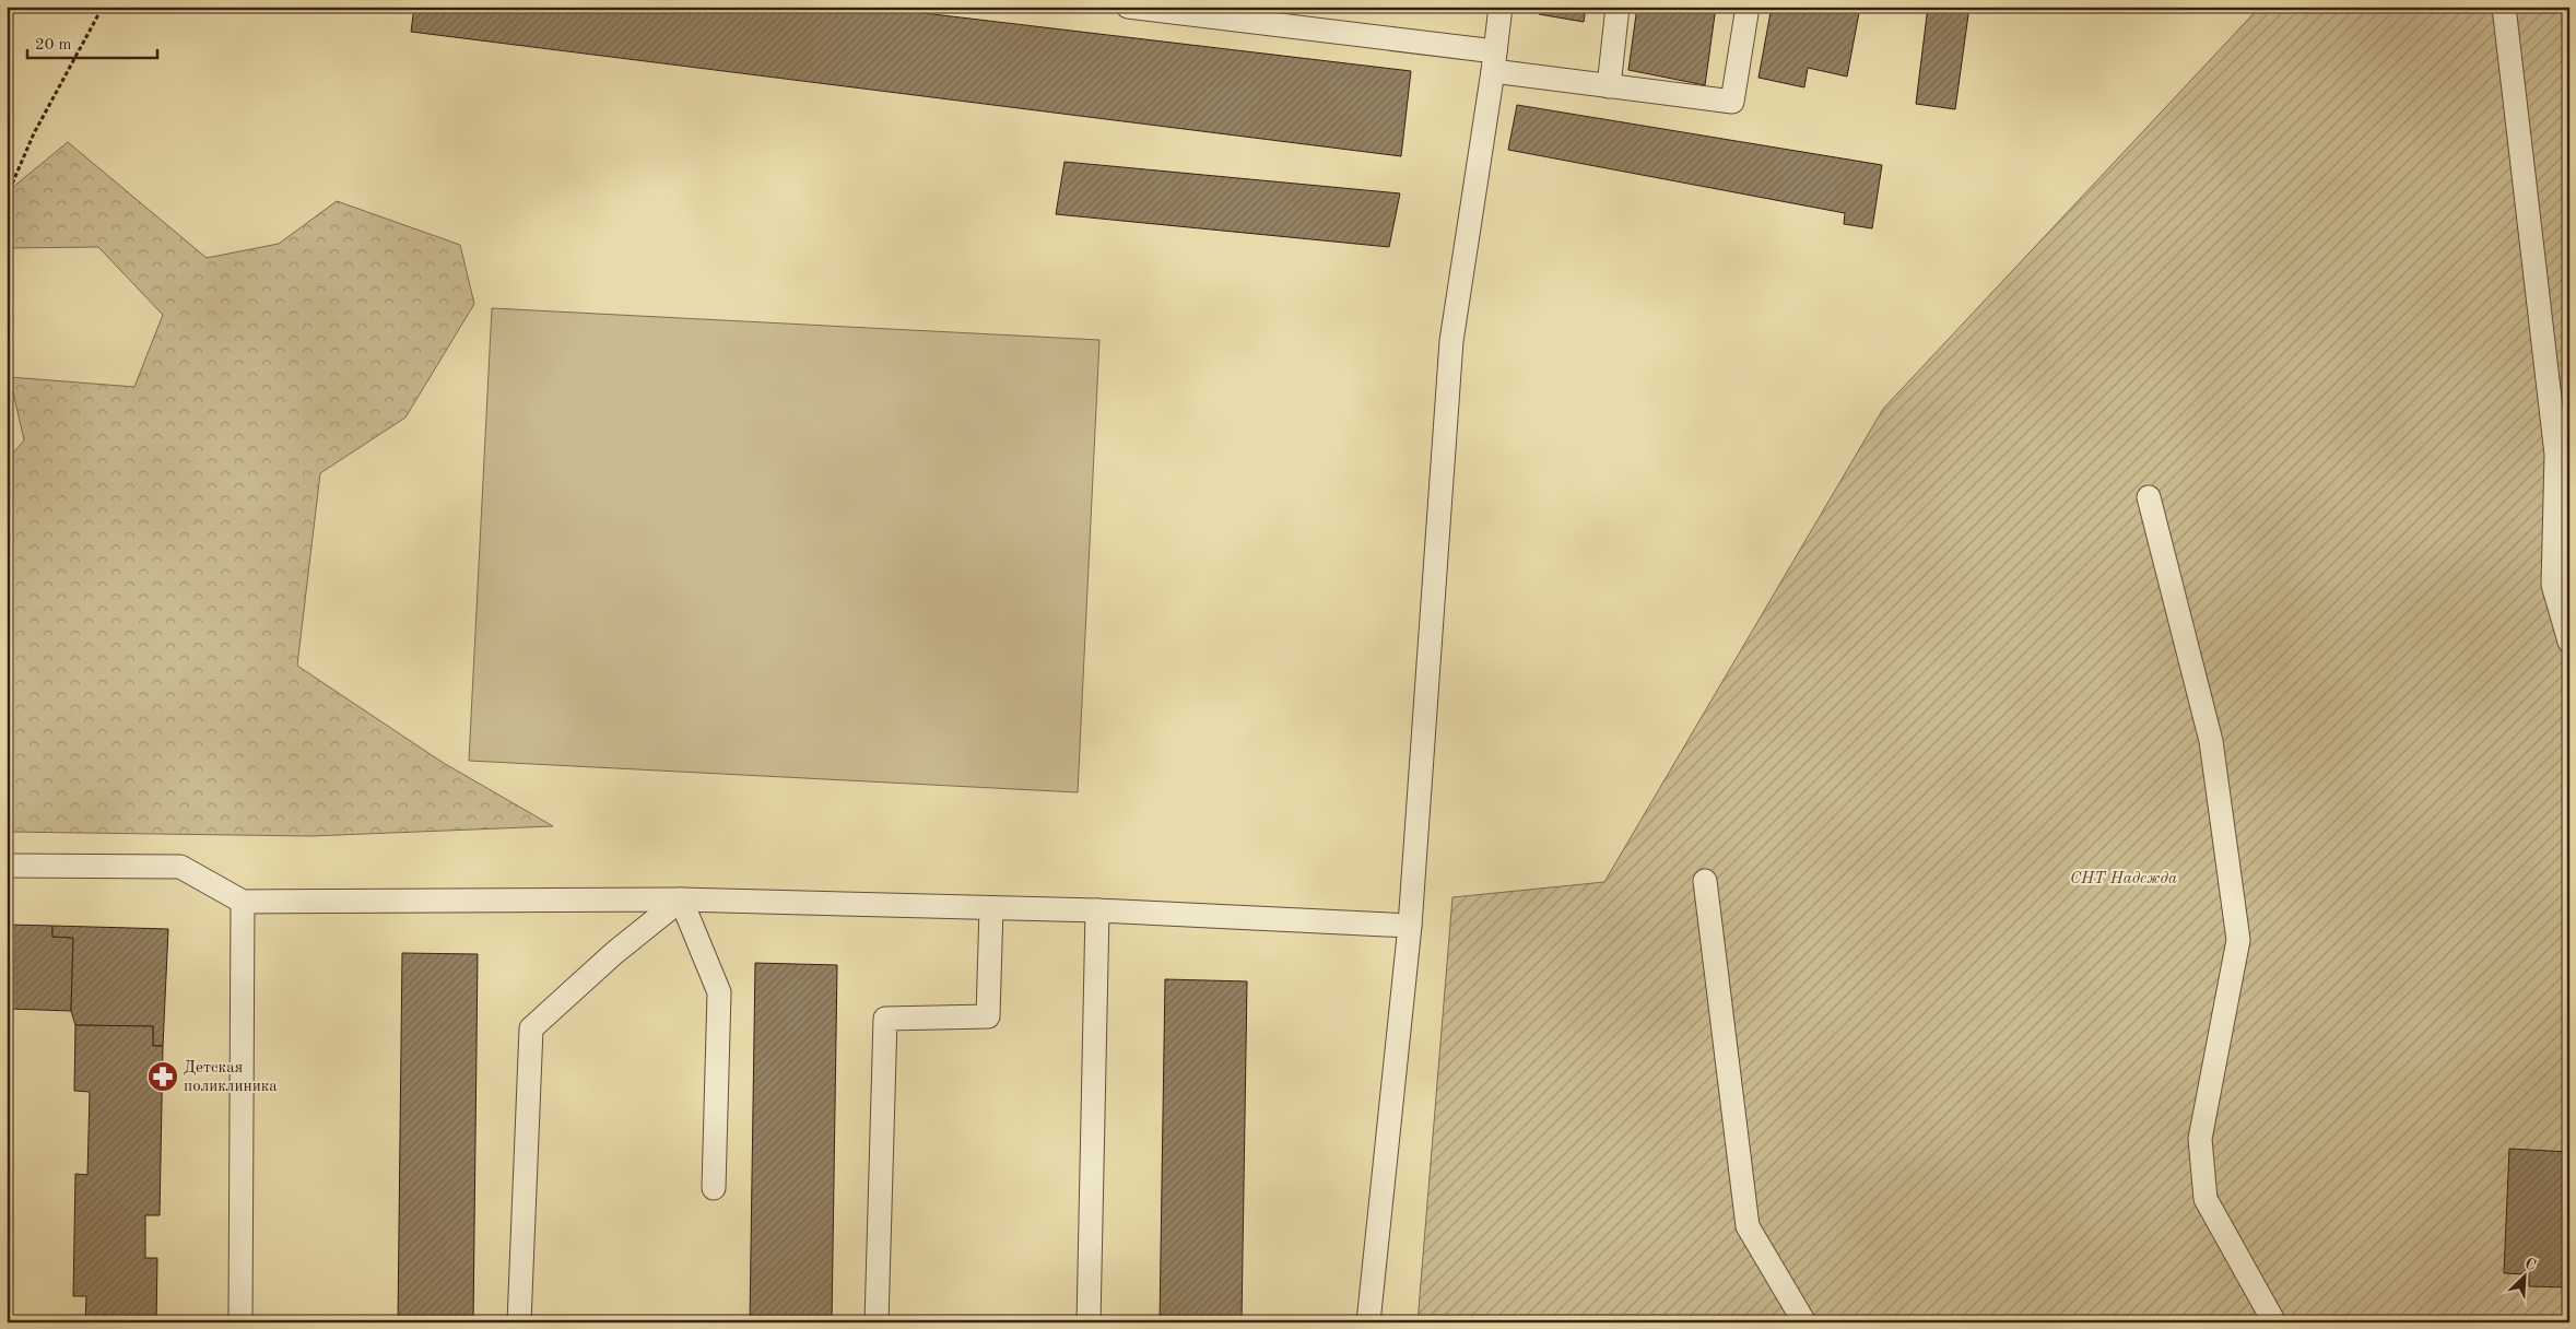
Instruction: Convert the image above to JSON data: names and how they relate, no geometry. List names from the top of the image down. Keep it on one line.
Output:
{"parks":["СНТ Надежда"],"places":{"pharmacy":["Детская поликлиника"]},"scale_bar":"20 m","north":"top right"}
